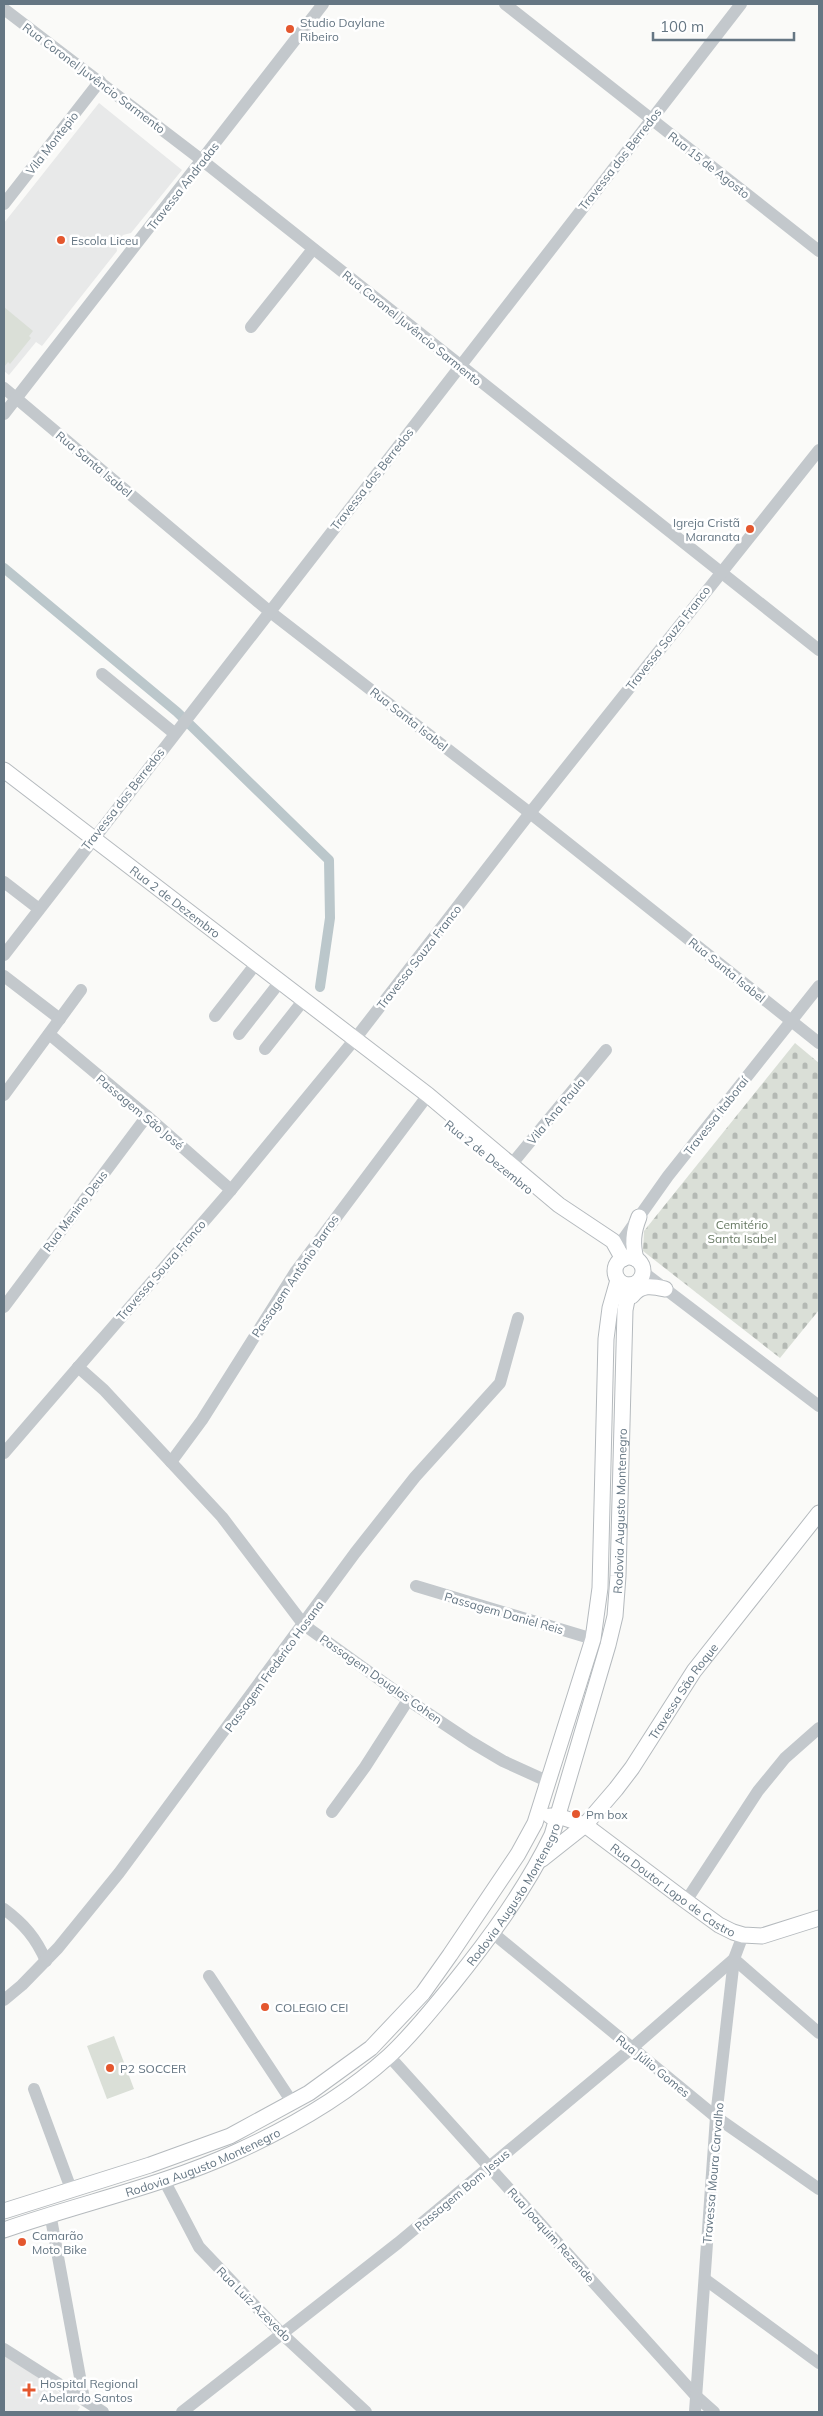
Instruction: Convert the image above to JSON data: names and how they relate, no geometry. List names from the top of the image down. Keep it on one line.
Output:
{"streets":{"main road":["Rua 2 de Dezembro","Rodovia Augusto Montenegro","Travessa São Roque","Rua Doutor Lopo de Castro"],"street":["Rua Coronel Juvêncio Sarmento","Vila Montepio","Travessa dos Berredos","Rua 15 de Agosto","Travessa Andradas","Rua Santa Isabel","Travessa Souza Franco","Vila Ana Paula","Passagem São José","Travessa Itaboraí","Rua Menino Deus","Passagem Antônio Barros","Passagem Daniel Reis","Passagem Frederico Hosana","Passagem Douglas Cohen","Rua Júlio Gomes","Travessa Moura Carvalho","Passagem Bom Jesus","Rua Joaquim Rezende","Rua Luiz Azevedo"]},"crossings":[["Rua Coronel Juvêncio Sarmento","Vila Montepio"],["Rua Coronel Juvêncio Sarmento","Travessa dos Berredos"],["Rua Coronel Juvêncio Sarmento","Travessa Andradas"],["Rua Coronel Juvêncio Sarmento","Travessa Souza Franco"],["Travessa dos Berredos","Rua 15 de Agosto"],["Travessa dos Berredos","Rua Santa Isabel"],["Travessa dos Berredos","Rua 2 de Dezembro"],["Travessa Andradas","Rua Santa Isabel"],["Rua Santa Isabel","Travessa Souza Franco"],["Rua Santa Isabel","Travessa Itaboraí"],["Travessa Souza Franco","Rua 2 de Dezembro"],["Travessa Souza Franco","Passagem São José"],["Travessa Souza Franco","Passagem Douglas Cohen"],["Rua 2 de Dezembro","Vila Ana Paula"],["Rua 2 de Dezembro","Travessa Itaboraí"],["Rua 2 de Dezembro","Passagem Antônio Barros"],["Passagem São José","Rua Menino Deus"],["Passagem Antônio Barros","Passagem Douglas Cohen"],["Rodovia Augusto Montenegro","Passagem Daniel Reis"],["Rodovia Augusto Montenegro","Passagem Douglas Cohen"],["Rodovia Augusto Montenegro","Travessa São Roque"],["Rodovia Augusto Montenegro","Rua Doutor Lopo de Castro"],["Rodovia Augusto Montenegro","Rua Júlio Gomes"],["Rodovia Augusto Montenegro","Rua Joaquim Rezende"],["Rodovia Augusto Montenegro","Rua Luiz Azevedo"],["Passagem Frederico Hosana","Passagem Douglas Cohen"],["Travessa São Roque","Rua Doutor Lopo de Castro"],["Rua Doutor Lopo de Castro","Travessa Moura Carvalho"],["Rua Júlio Gomes","Travessa Moura Carvalho"],["Rua Júlio Gomes","Passagem Bom Jesus"],["Travessa Moura Carvalho","Passagem Bom Jesus"],["Travessa Moura Carvalho","Rua Joaquim Rezende"],["Passagem Bom Jesus","Rua Joaquim Rezende"],["Passagem Bom Jesus","Rua Luiz Azevedo"]],"parks":["Cemitério Santa Isabel"],"places":{"other":["Studio Daylane Ribeiro","Escola Liceu","Igreja Cristã Maranata","Pm box","COLEGIO CEI","P2 SOCCER","Camarão Moto Bike"],"health":["Hospital Regional Abelardo Santos"]},"scale_bar":"100 m"}
